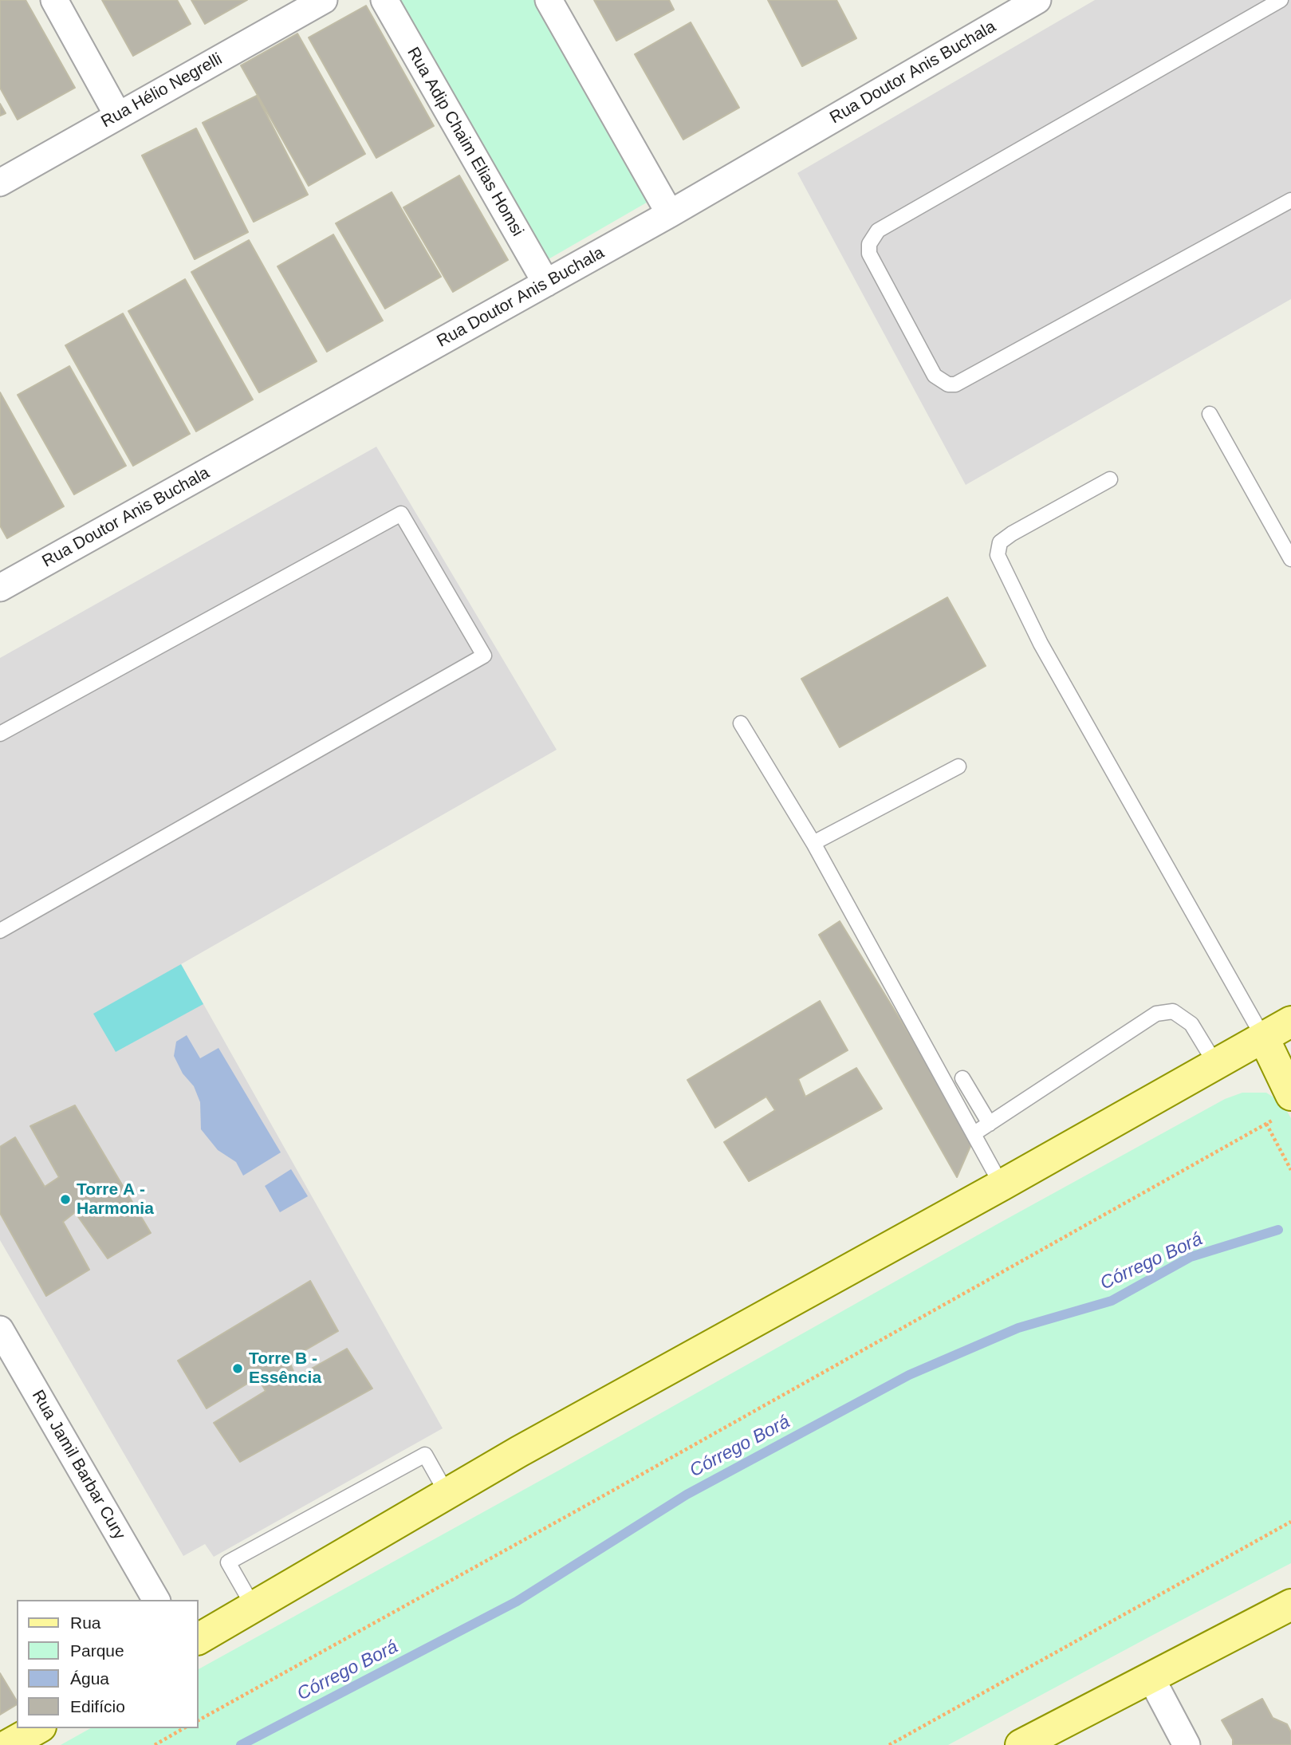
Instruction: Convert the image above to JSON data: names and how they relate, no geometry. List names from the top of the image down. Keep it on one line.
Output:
{"streets":{"street":["Rua Doutor Anis Buchala","Rua Hélio Negrelli","Rua Adip Chaim Elias Homsi","Rua Jamil Barbar Cury"]},"crossings":[["Rua Doutor Anis Buchala","Rua Adip Chaim Elias Homsi"]],"water":["Córrego Borá"],"places":["Torre A - Harmonia","Torre B - Essência"],"legend":["Rua","Parque","Água","Edifício"]}
